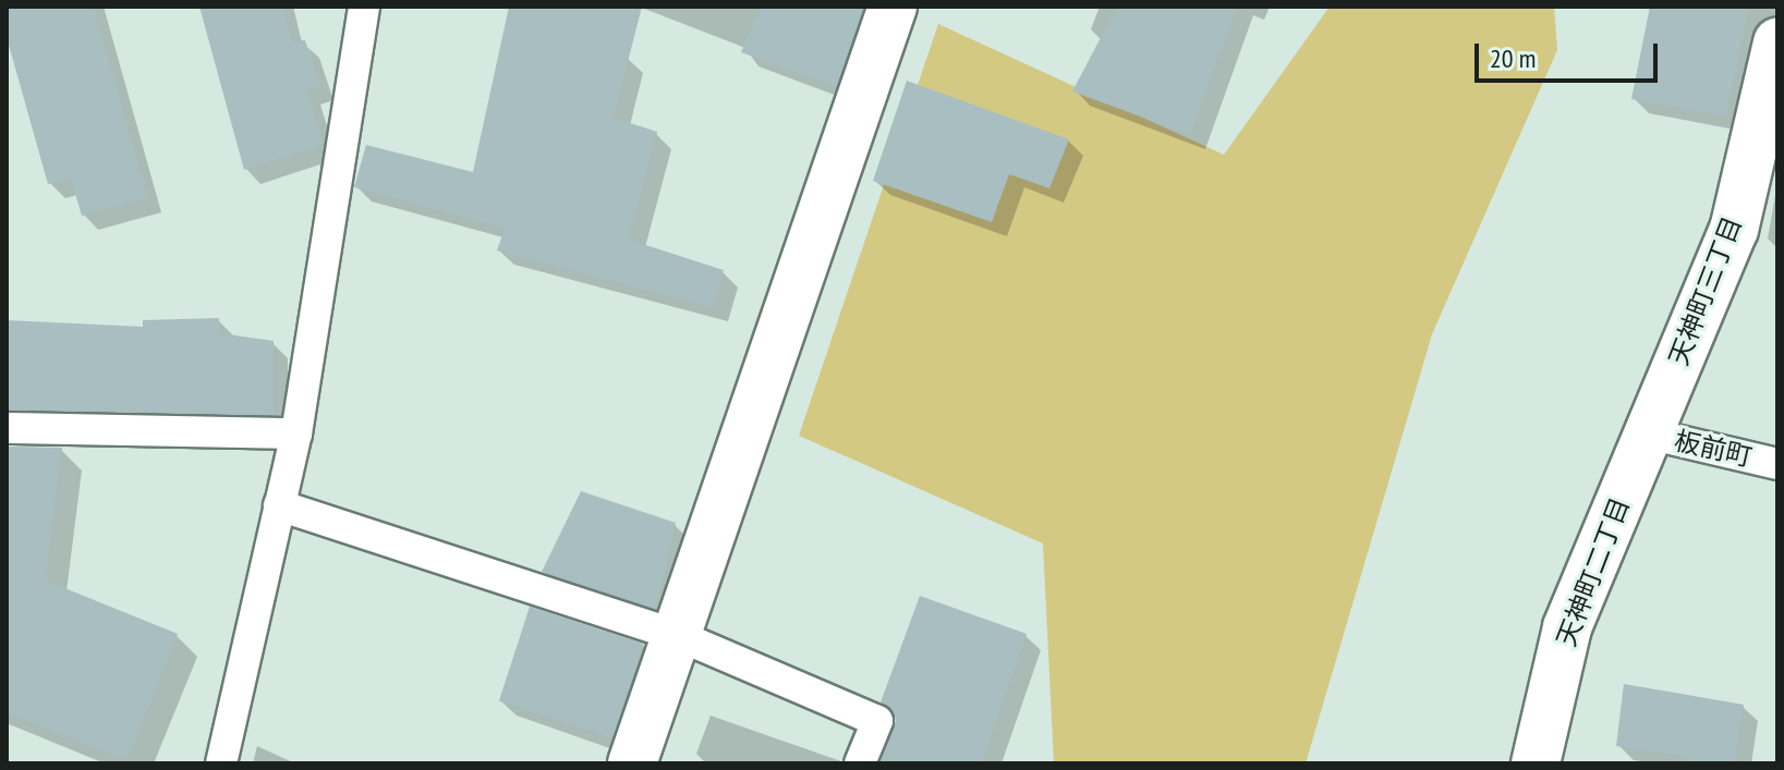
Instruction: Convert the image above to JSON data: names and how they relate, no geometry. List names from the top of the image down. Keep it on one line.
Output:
{"streets":{"street":["天神町三丁目","天神町二丁目"],"lane":["板前町"]},"crossings":[["天神町三丁目","板前町"],["天神町三丁目","天神町二丁目"],["板前町","天神町二丁目"]],"scale_bar":"20 m"}
